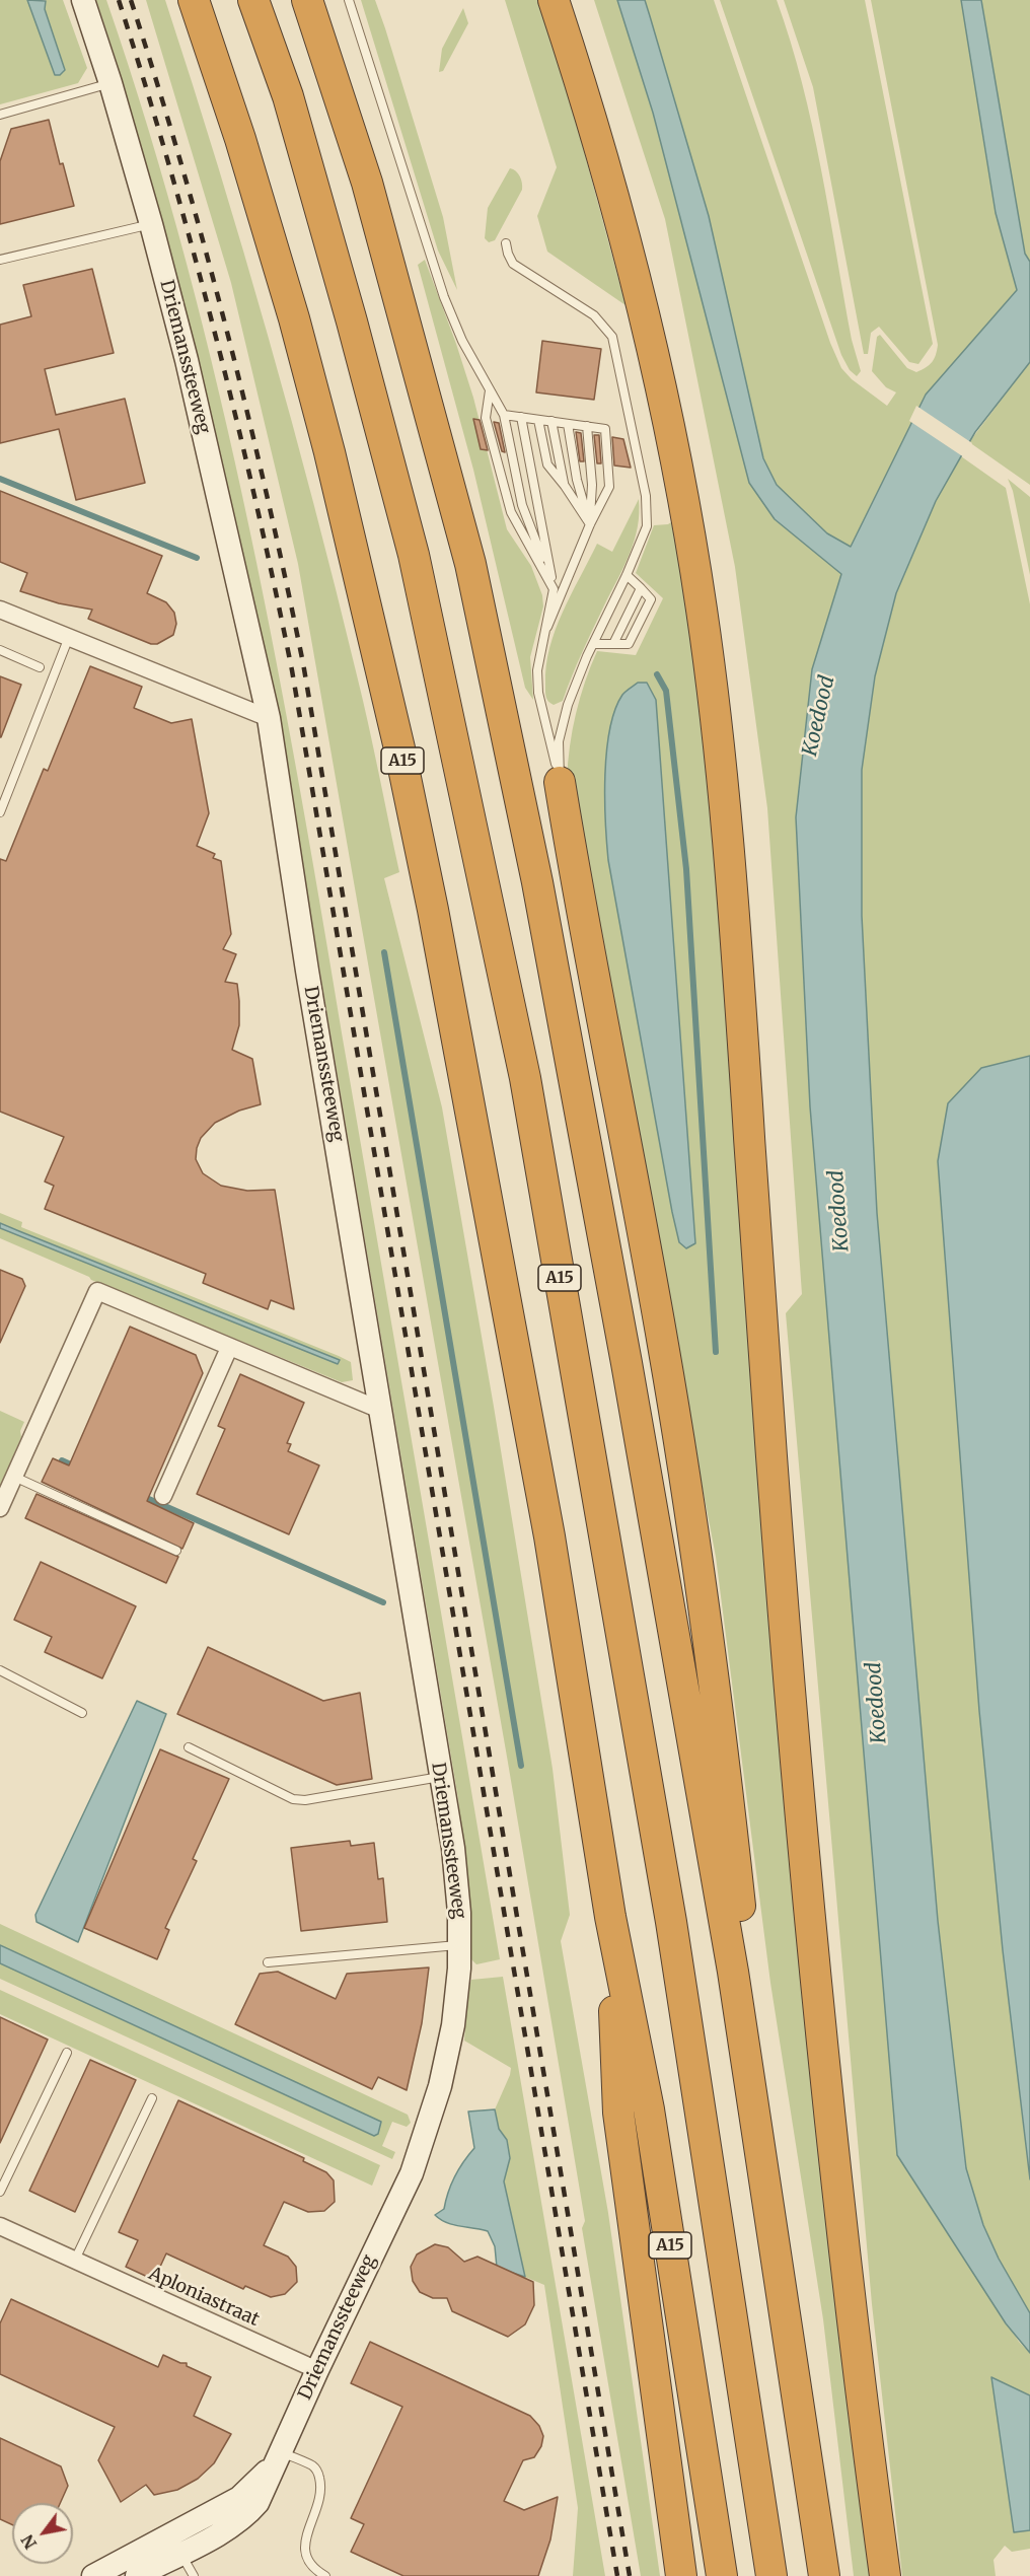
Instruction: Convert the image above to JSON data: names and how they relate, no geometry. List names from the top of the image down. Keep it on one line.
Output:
{"streets":{"highway":["A15"],"main road":["Driemanssteeweg"],"street":["Aploniastraat"]},"crossings":[["Driemanssteeweg","Aploniastraat"]],"water":["Koedood"],"north":"bottom left"}
